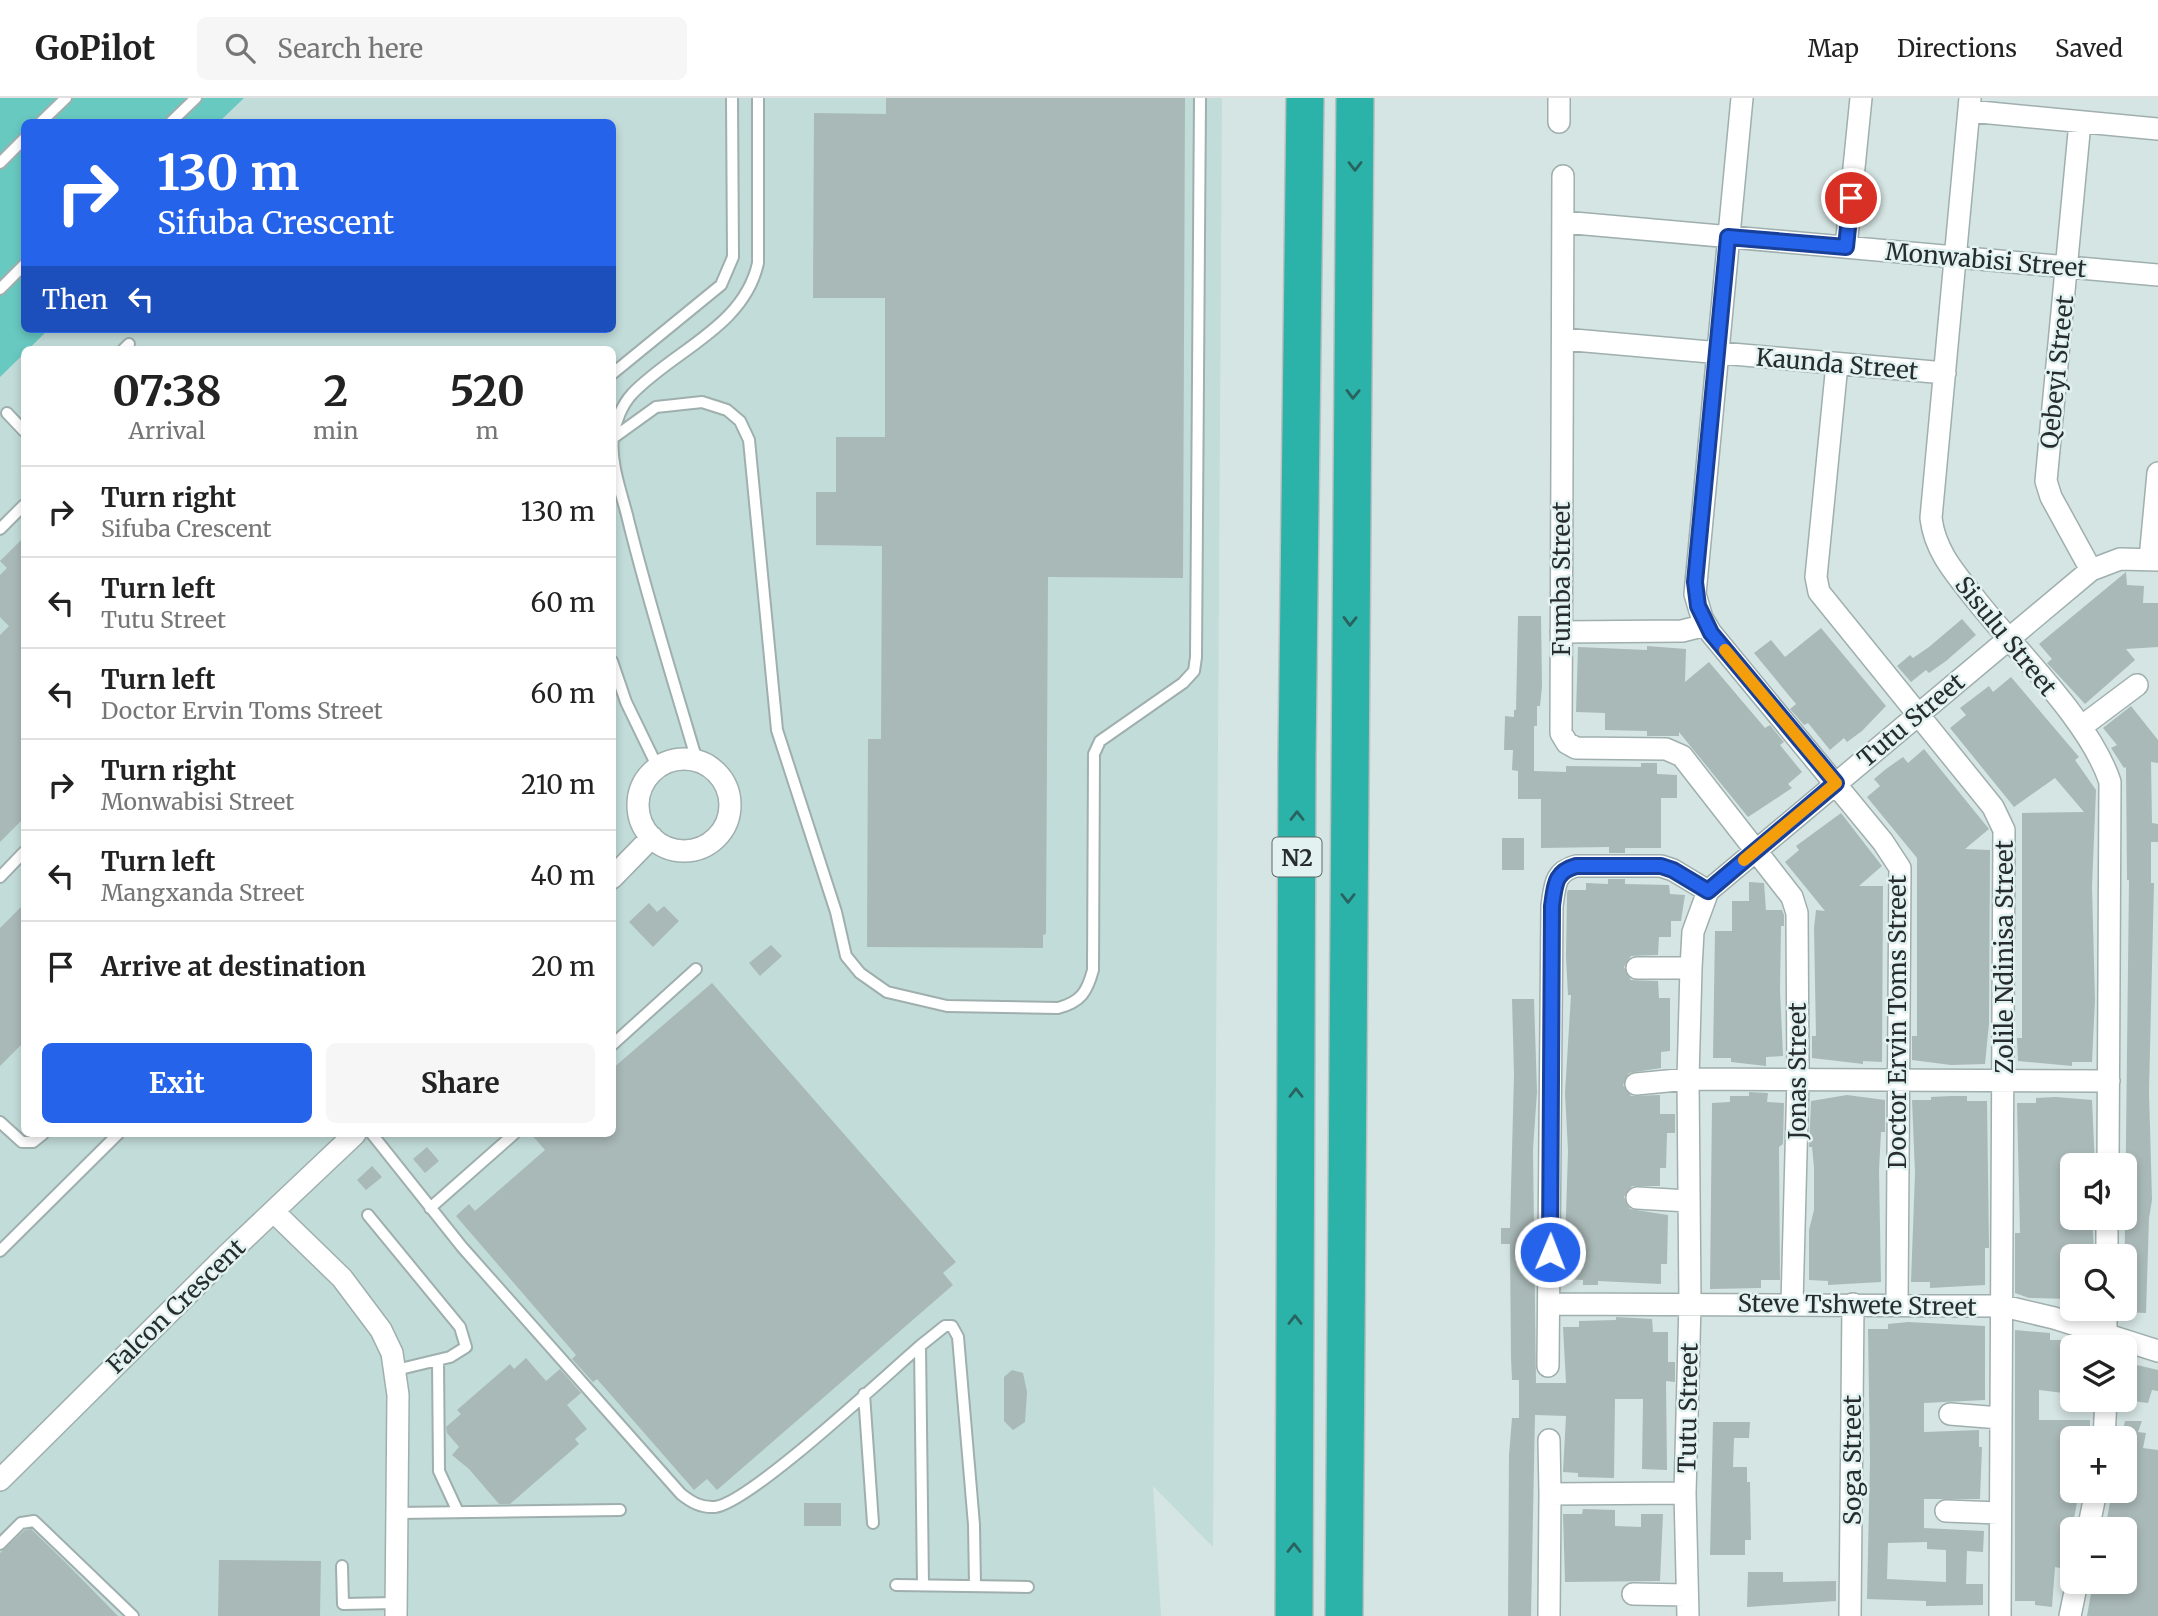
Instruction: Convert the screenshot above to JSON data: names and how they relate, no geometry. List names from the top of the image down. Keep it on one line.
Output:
{"streets":{"highway":["N2"],"street":["Monwabisi Street","Kaunda Street","Qebeyi Street","Fumba Street","Sisulu Street","Tutu Street","Zolile Ndinisa Street","Doctor Ervin Toms Street","Jonas Street","Steve Tshwete Street","Falcon Crescent","Soga Street"]},"crossings":[["Monwabisi Street","Qebeyi Street"],["Monwabisi Street","Fumba Street"],["Monwabisi Street","Sisulu Street"],["Monwabisi Street","Doctor Ervin Toms Street"],["Kaunda Street","Fumba Street"],["Kaunda Street","Sisulu Street"],["Kaunda Street","Zolile Ndinisa Street"],["Kaunda Street","Doctor Ervin Toms Street"],["Qebeyi Street","Tutu Street"],["Fumba Street","Tutu Street"],["Fumba Street","Jonas Street"],["Sisulu Street","Tutu Street"],["Tutu Street","Zolile Ndinisa Street"],["Tutu Street","Doctor Ervin Toms Street"],["Tutu Street","Jonas Street"],["Tutu Street","Steve Tshwete Street"],["Zolile Ndinisa Street","Steve Tshwete Street"],["Doctor Ervin Toms Street","Steve Tshwete Street"],["Jonas Street","Steve Tshwete Street"],["Steve Tshwete Street","Soga Street"]],"page":{"header":"GoPilot","search":"Search here","nav":["Map","Directions","Saved"],"turn":["130 m","Sifuba Crescent"],"then":"Then","eta":["07:38","Arrival","2","min","520","m"],"list":[{"name":"Turn right","note":"Sifuba Crescent","value":"130 m"},{"name":"Turn left","note":"Tutu Street","value":"60 m"},{"name":"Turn left","note":"Doctor Ervin Toms Street","value":"60 m"},{"name":"Turn right","note":"Monwabisi Street","value":"210 m"},{"name":"Turn left","note":"Mangxanda Street","value":"40 m"},{"name":"Arrive at destination","value":"20 m"}],"buttons":["Exit","Share"],"map_buttons":["+","−"]}}
